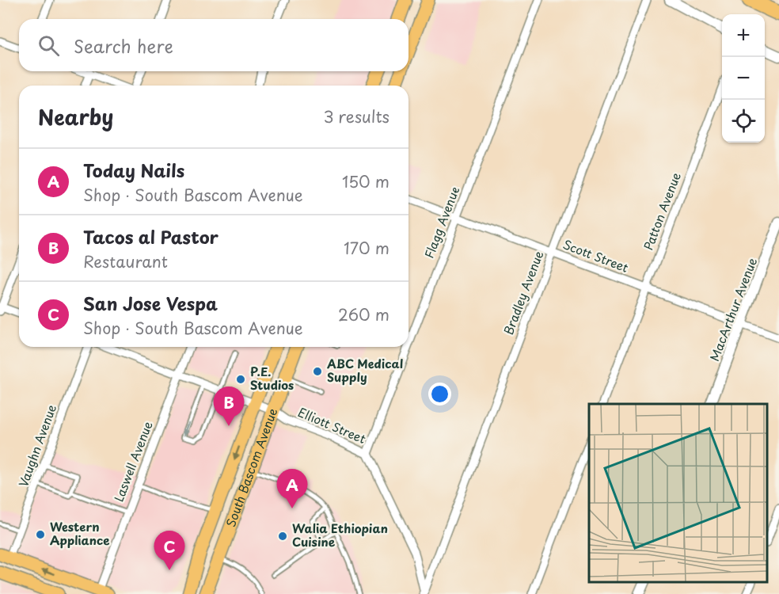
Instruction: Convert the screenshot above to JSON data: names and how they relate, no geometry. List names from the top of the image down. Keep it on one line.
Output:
{"streets":{"main road":["South Bascom Avenue"],"street":["Patton Avenue","Flagg Avenue","Scott Street","Bradley Avenue","MacArthur Avenue","Elliott Street","Vaughn Avenue","Laswell Avenue"]},"crossings":[["Patton Avenue","Scott Street"],["Flagg Avenue","Scott Street"],["Flagg Avenue","Elliott Street"],["Scott Street","Bradley Avenue"],["Scott Street","MacArthur Avenue"],["Bradley Avenue","Elliott Street"],["Elliott Street","Laswell Avenue"],["Elliott Street","South Bascom Avenue"]],"places":["ABC Medical Supply","P.E. Studios","Western Appliance","Walia Ethiopian Cuisine"],"page":{"map_buttons":["+","−"],"search":"Search here","heading":["Nearby","3 results"],"list":[{"mark":"A","name":"Today Nails","note":"Shop · South Bascom Avenue","value":"150 m"},{"mark":"B","name":"Tacos al Pastor","note":"Restaurant","value":"170 m"},{"mark":"C","name":"San Jose Vespa","note":"Shop · South Bascom Avenue","value":"260 m"}],"pins":["B","A","C"]}}
